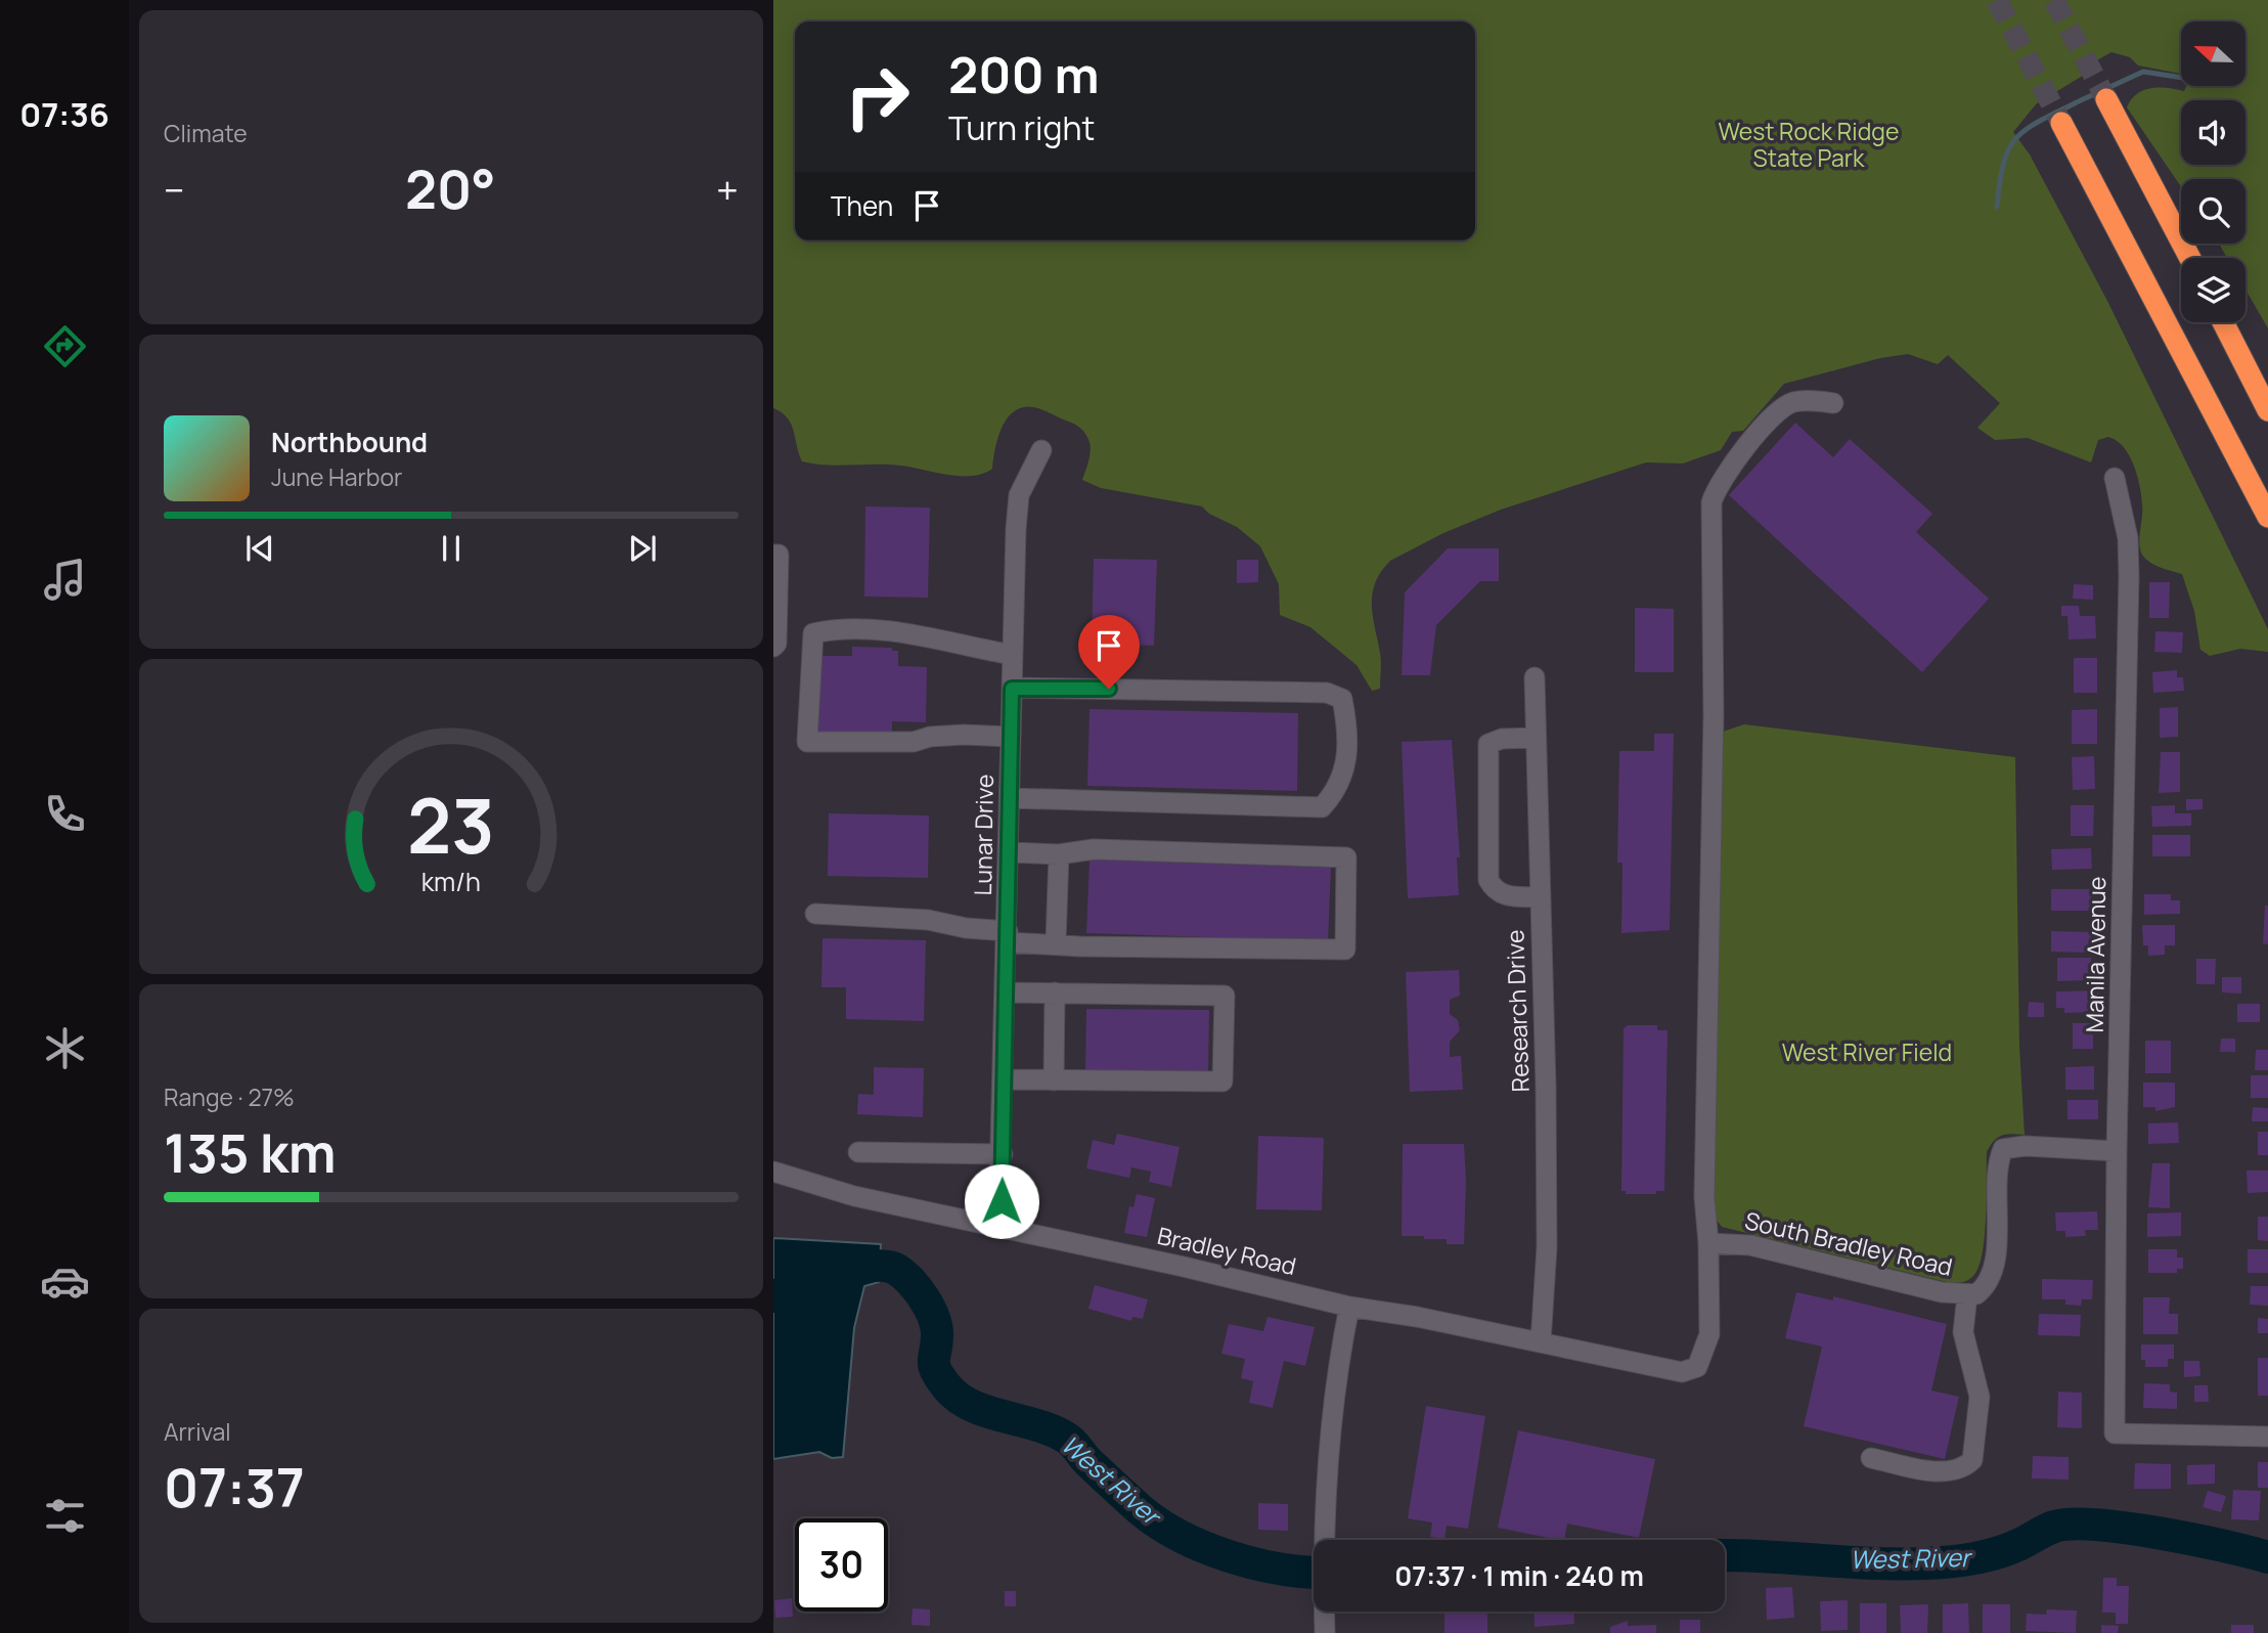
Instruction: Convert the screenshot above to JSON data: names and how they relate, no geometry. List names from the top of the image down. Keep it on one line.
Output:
{"streets":{"street":["Lunar Drive","Manila Avenue","Research Drive","South Bradley Road","Bradley Road"]},"crossings":[["Lunar Drive","Bradley Road"],["Manila Avenue","South Bradley Road"],["Research Drive","South Bradley Road"],["South Bradley Road","Bradley Road"]],"water":["West River"],"parks":["West Rock Ridge State Park","West River Field"],"north":"left","page":{"tabs":"07:36","tile":["Climate",["Range · 27%","135 km"],["Arrival","07:37"]],"turn":["200 m","Turn right"],"heat":["−","20°","+"],"then":"Then","song":["Northbound","June Harbor"],"limit":"30","trip":"07:37 · 1 min · 240 m","gauge":["23","km/h"]}}
